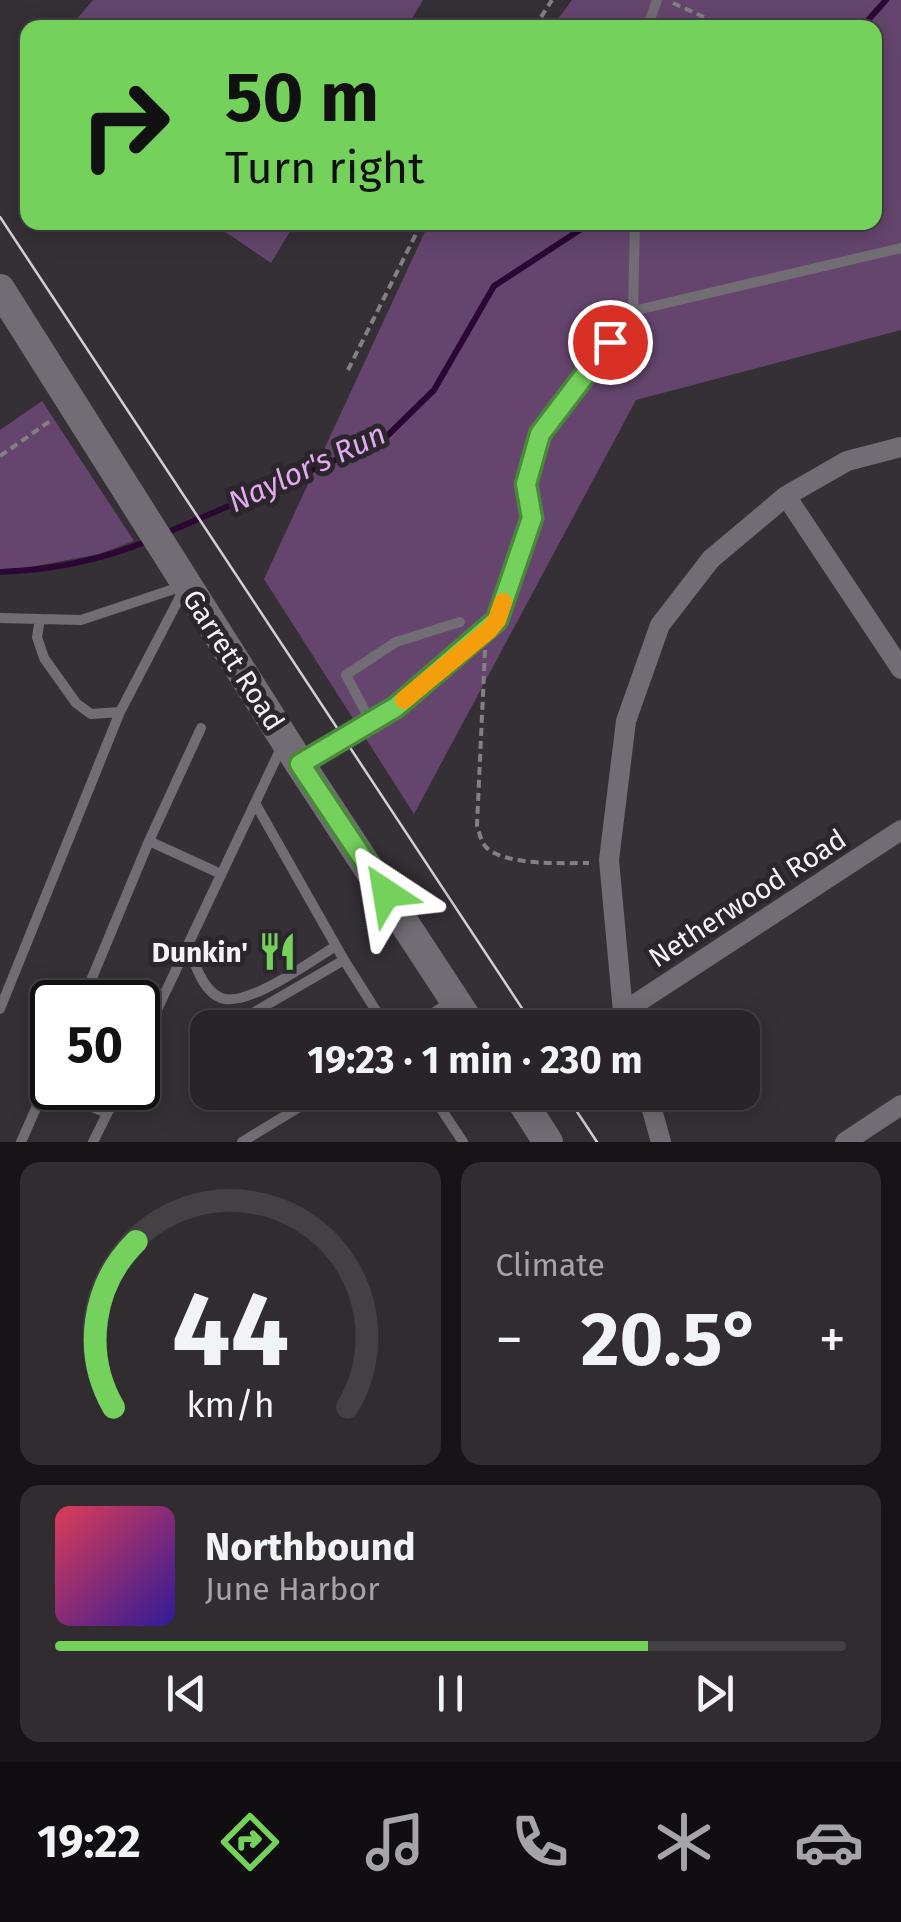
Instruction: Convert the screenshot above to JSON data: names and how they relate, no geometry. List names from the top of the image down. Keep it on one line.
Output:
{"streets":{"main road":["Garrett Road"],"street":["Netherwood Road"]},"water":["Naylor's Run"],"places":{"restaurant":["Dunkin'"]},"page":{"turn":["50 m","Turn right"],"limit":"50","trip":"19:23 · 1 min · 230 m","tile":"Climate","heat":["−","20.5°","+"],"song":["Northbound","June Harbor"],"tabs":"19:22","gauge":["44","km/h"]}}
